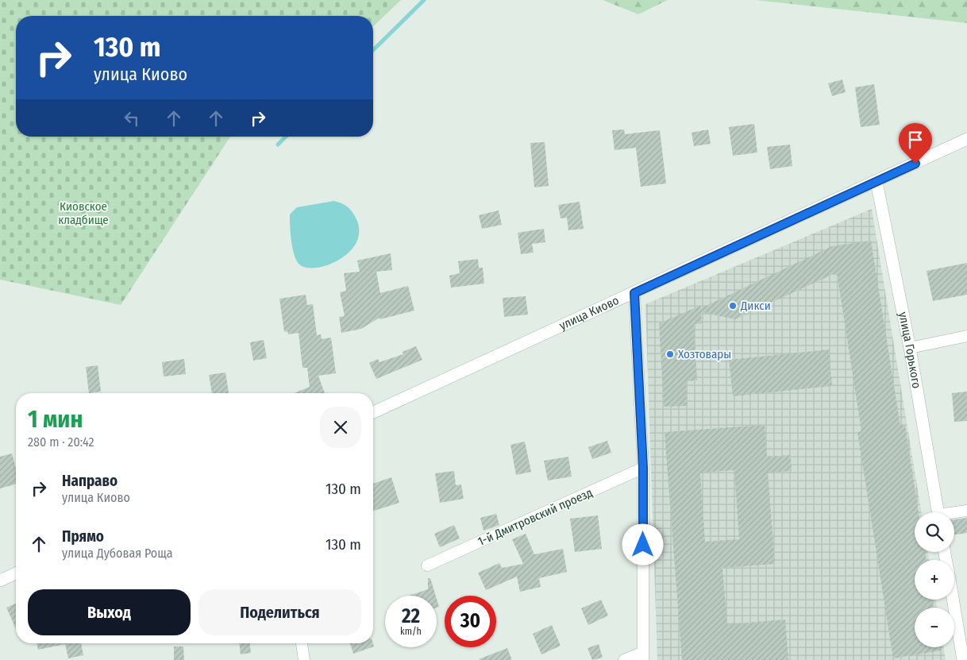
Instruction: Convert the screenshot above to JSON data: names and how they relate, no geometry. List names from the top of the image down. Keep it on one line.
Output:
{"streets":{"main road":["улица Киово","улица Горького"],"street":["1-й Дмитровский проезд"]},"crossings":[["улица Киово","улица Горького"]],"parks":["Киовское кладбище"],"places":["Дикси","Хозтовары"],"page":{"turn":["130 m","улица Киово"],"heading":["1 мин","280 m · 20:42"],"list":[{"name":"Направо","note":"улица Киово","value":"130 m"},{"name":"Прямо","note":"улица Дубовая Роща","value":"130 m"}],"map_buttons":["+","−"],"buttons":["Выход","Поделиться"],"speed":"22 km/h","limit":"30"}}
